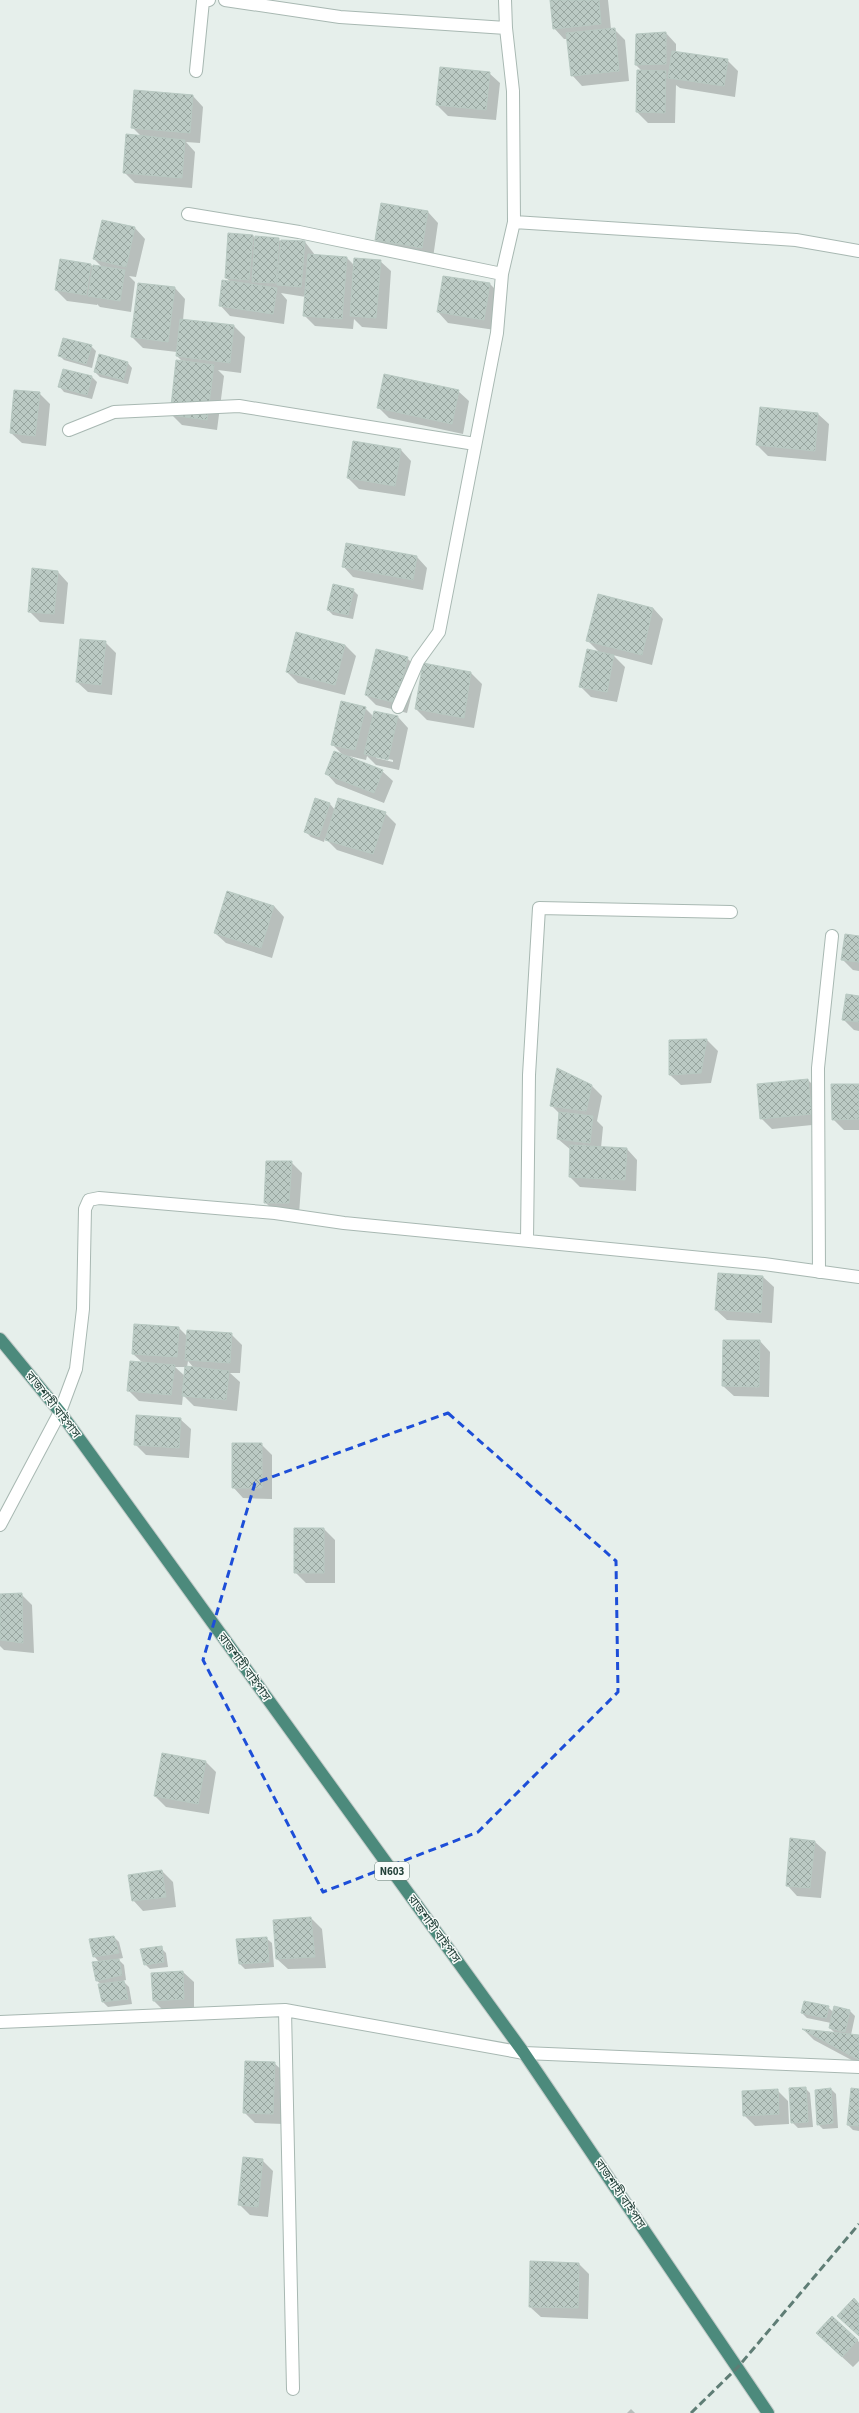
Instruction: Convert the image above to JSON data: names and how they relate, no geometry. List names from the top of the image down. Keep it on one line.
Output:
{"streets":{"highway":["রাজশাহী বাইপাস","N603"]}}
